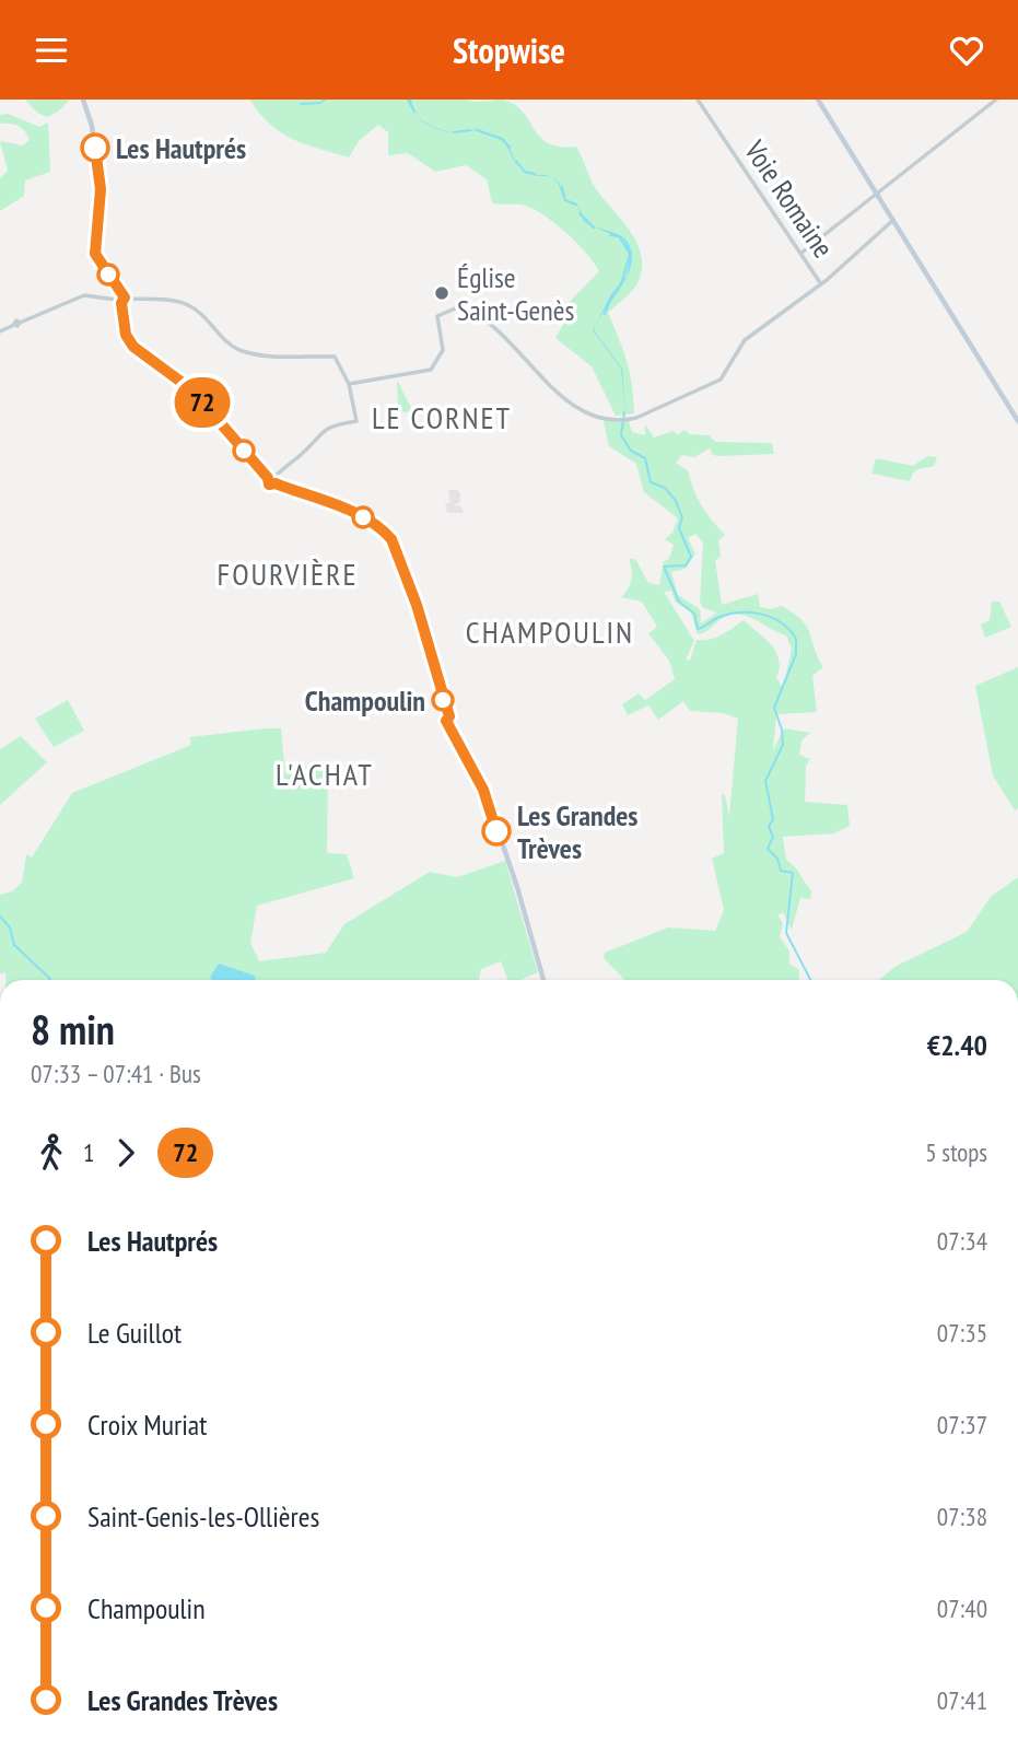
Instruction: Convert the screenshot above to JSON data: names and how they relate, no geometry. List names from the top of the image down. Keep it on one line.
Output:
{"streets":{"street":["Voie Romaine"]},"districts":["LE CORNET","FOURVIÈRE","CHAMPOULIN","L'ACHAT"],"places":["Les Hautprés","Église Saint-Genès","Champoulin","Les Grandes Trèves"],"lines":["bus line 72"],"page":{"header":"Stopwise","on_map":"72","heading":["8 min","07:33 – 07:41 · Bus","€2.40"],"legs":["1","72","5 stops"],"list":[{"name":"Les Hautprés","value":"07:34"},{"name":"Le Guillot","value":"07:35"},{"name":"Croix Muriat","value":"07:37"},{"name":"Saint-Genis-les-Ollières","value":"07:38"},{"name":"Champoulin","value":"07:40"},{"name":"Les Grandes Trèves","value":"07:41"}]}}
